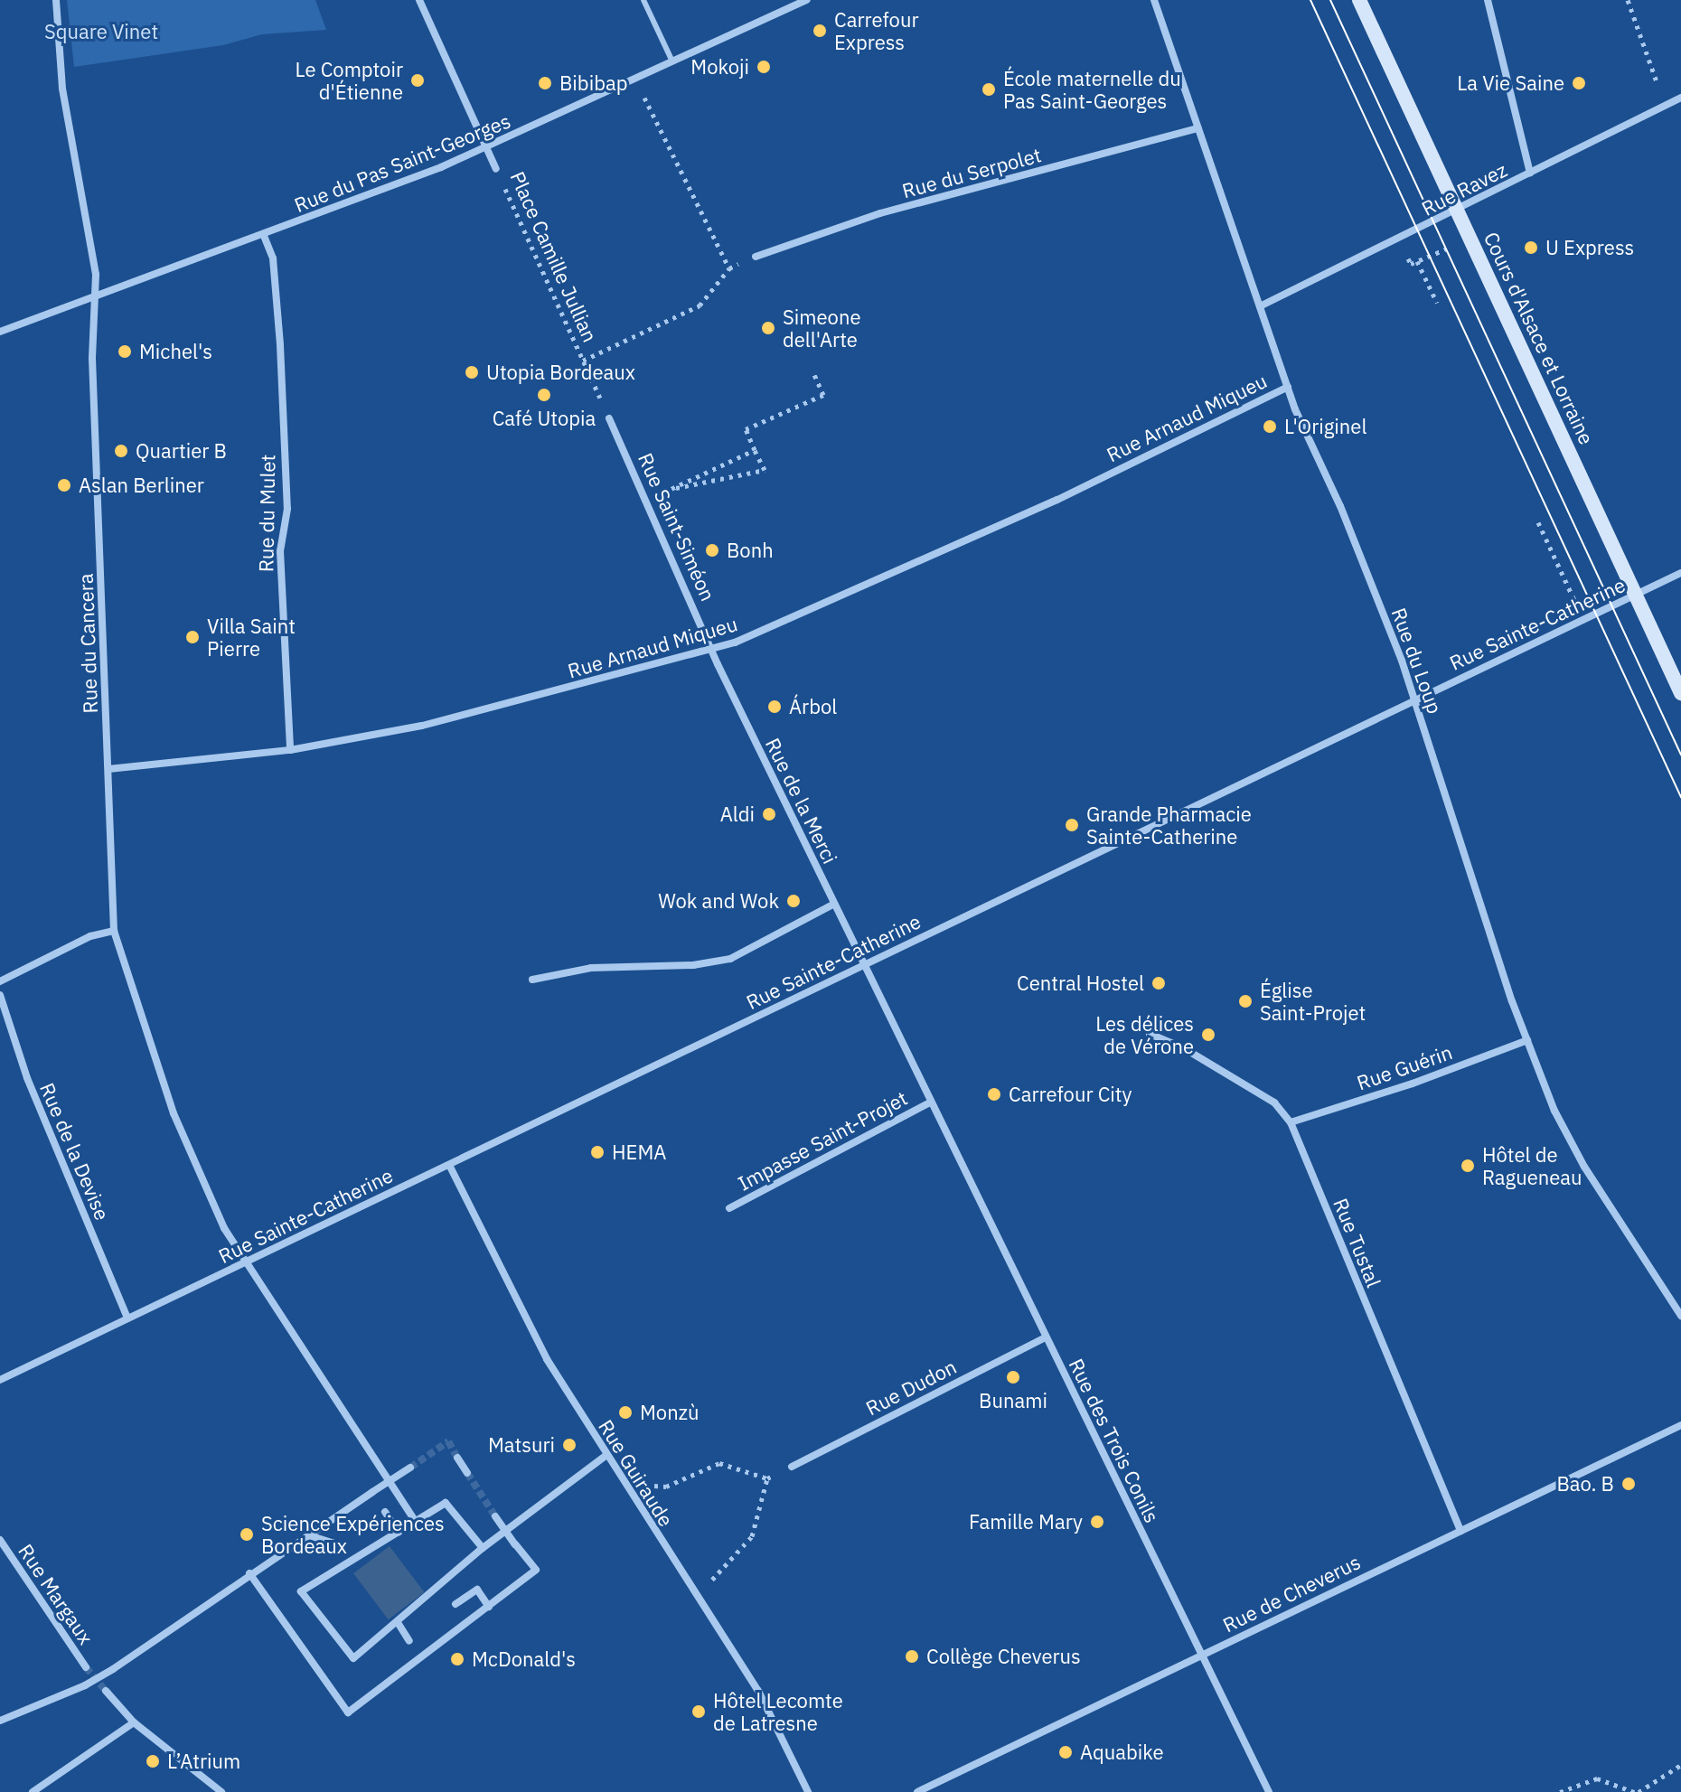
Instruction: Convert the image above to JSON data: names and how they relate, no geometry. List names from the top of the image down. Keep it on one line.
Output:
{"streets":{"street":["Rue du Pas Saint-Georges","Rue du Serpolet","Rue Ravez","Place Camille Jullian","Cours d'Alsace et Lorraine","Rue Arnaud Miqueu","Rue du Mulet","Rue Saint-Siméon","Rue Sainte-Catherine","Rue du Cancera","Rue du Loup","Rue de la Merci","Rue Guérin","Impasse Saint-Projet","Rue de la Devise","Rue Tustal","Rue Dudon","Rue des Trois Conils","Rue Guiraude","Rue de Cheverus","Rue Margaux"]},"crossings":[["Rue du Pas Saint-Georges","Place Camille Jullian"],["Rue du Pas Saint-Georges","Rue du Mulet"],["Rue du Pas Saint-Georges","Rue du Cancera"],["Rue du Serpolet","Rue du Loup"],["Rue Ravez","Cours d'Alsace et Lorraine"],["Rue Ravez","Rue du Loup"],["Place Camille Jullian","Rue Saint-Siméon"],["Cours d'Alsace et Lorraine","Rue Sainte-Catherine"],["Rue Arnaud Miqueu","Rue du Mulet"],["Rue Arnaud Miqueu","Rue Saint-Siméon"],["Rue Arnaud Miqueu","Rue du Cancera"],["Rue Arnaud Miqueu","Rue du Loup"],["Rue Arnaud Miqueu","Rue de la Merci"],["Rue Saint-Siméon","Rue de la Merci"],["Rue Sainte-Catherine","Rue du Cancera"],["Rue Sainte-Catherine","Rue du Loup"],["Rue Sainte-Catherine","Rue de la Merci"],["Rue Sainte-Catherine","Rue de la Devise"],["Rue Sainte-Catherine","Rue Guiraude"],["Rue du Loup","Rue Guérin"],["Rue de la Merci","Impasse Saint-Projet"],["Rue de la Merci","Rue des Trois Conils"],["Rue Guérin","Rue Tustal"],["Impasse Saint-Projet","Rue des Trois Conils"],["Rue Tustal","Rue de Cheverus"],["Rue Dudon","Rue des Trois Conils"],["Rue des Trois Conils","Rue de Cheverus"]],"parks":["Square Vinet"],"places":["Carrefour Express","Mokoji","Le Comptoir d'Étienne","Bibibap","La Vie Saine","École maternelle du Pas Saint-Georges","U Express","Simeone dell'Arte","Michel's","Utopia Bordeaux","Café Utopia","L'Originel","Quartier B","Aslan Berliner","Bonh","Villa Saint Pierre","Árbol","Aldi","Grande Pharmacie Sainte-Catherine","Wok and Wok","Central Hostel","Église Saint-Projet","Les délices de Vérone","Carrefour City","HEMA","Hôtel de Ragueneau","Bunami","Monzù","Matsuri","Bao. B","Famille Mary","Science Expériences Bordeaux","Collège Cheverus","McDonald's","Hôtel Lecomte de Latresne","Aquabike","L’Atrium"]}
